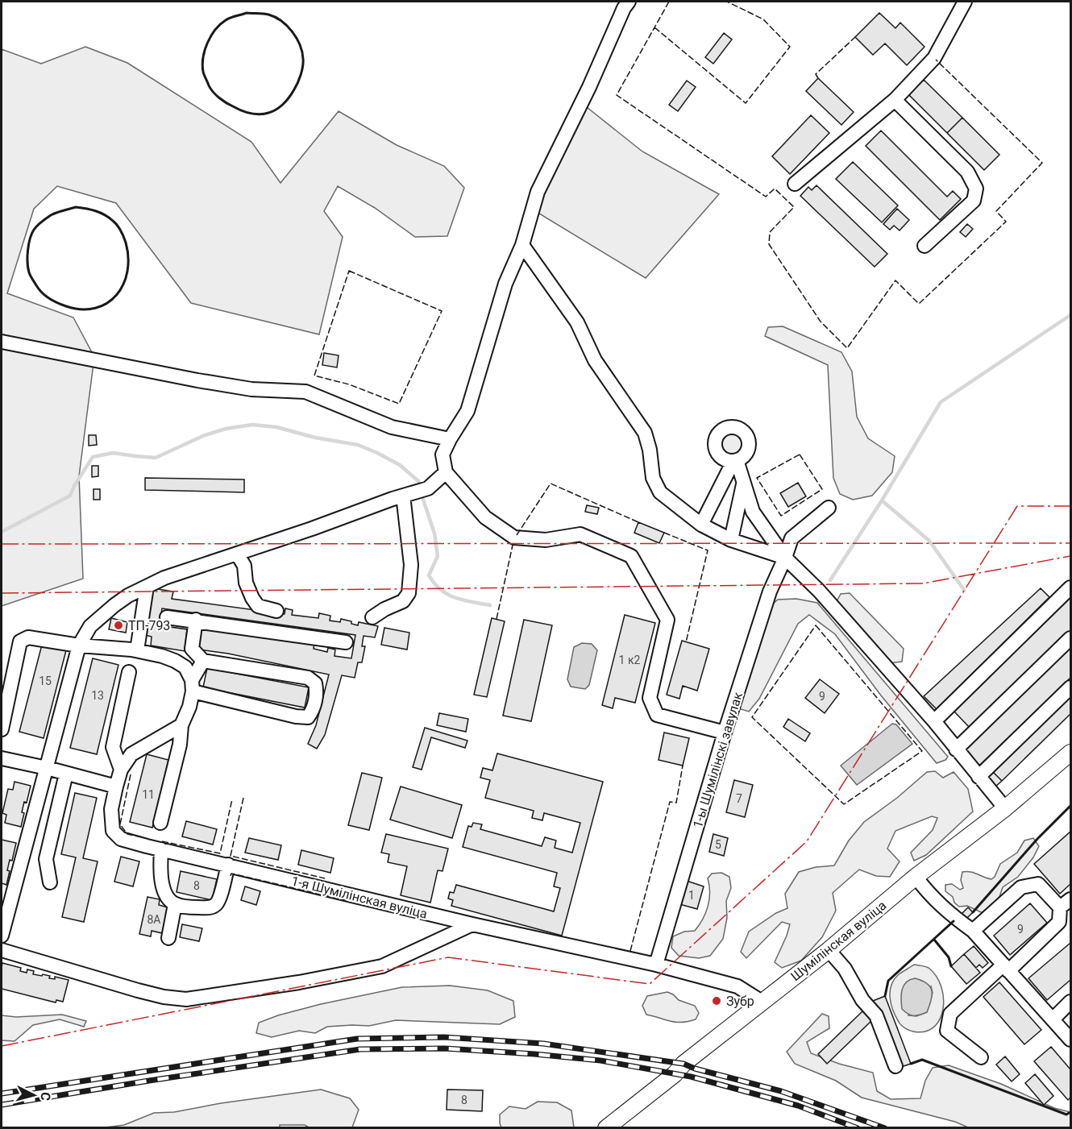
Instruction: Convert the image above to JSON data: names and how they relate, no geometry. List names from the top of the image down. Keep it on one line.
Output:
{"streets":{"main road":["Шумілінская вуліца"],"street":["1-ы Шумілінскі завулак","1-я Шумілінская вуліца"]},"crossings":[["1-ы Шумілінскі завулак","1-я Шумілінская вуліца"],["1-я Шумілінская вуліца","Шумілінская вуліца"]],"places":["ТП-793","Зубр"],"house_numbers":["1 к2","15","13","9","11","7","5","8","1","8А","9","8"],"north":"right"}
